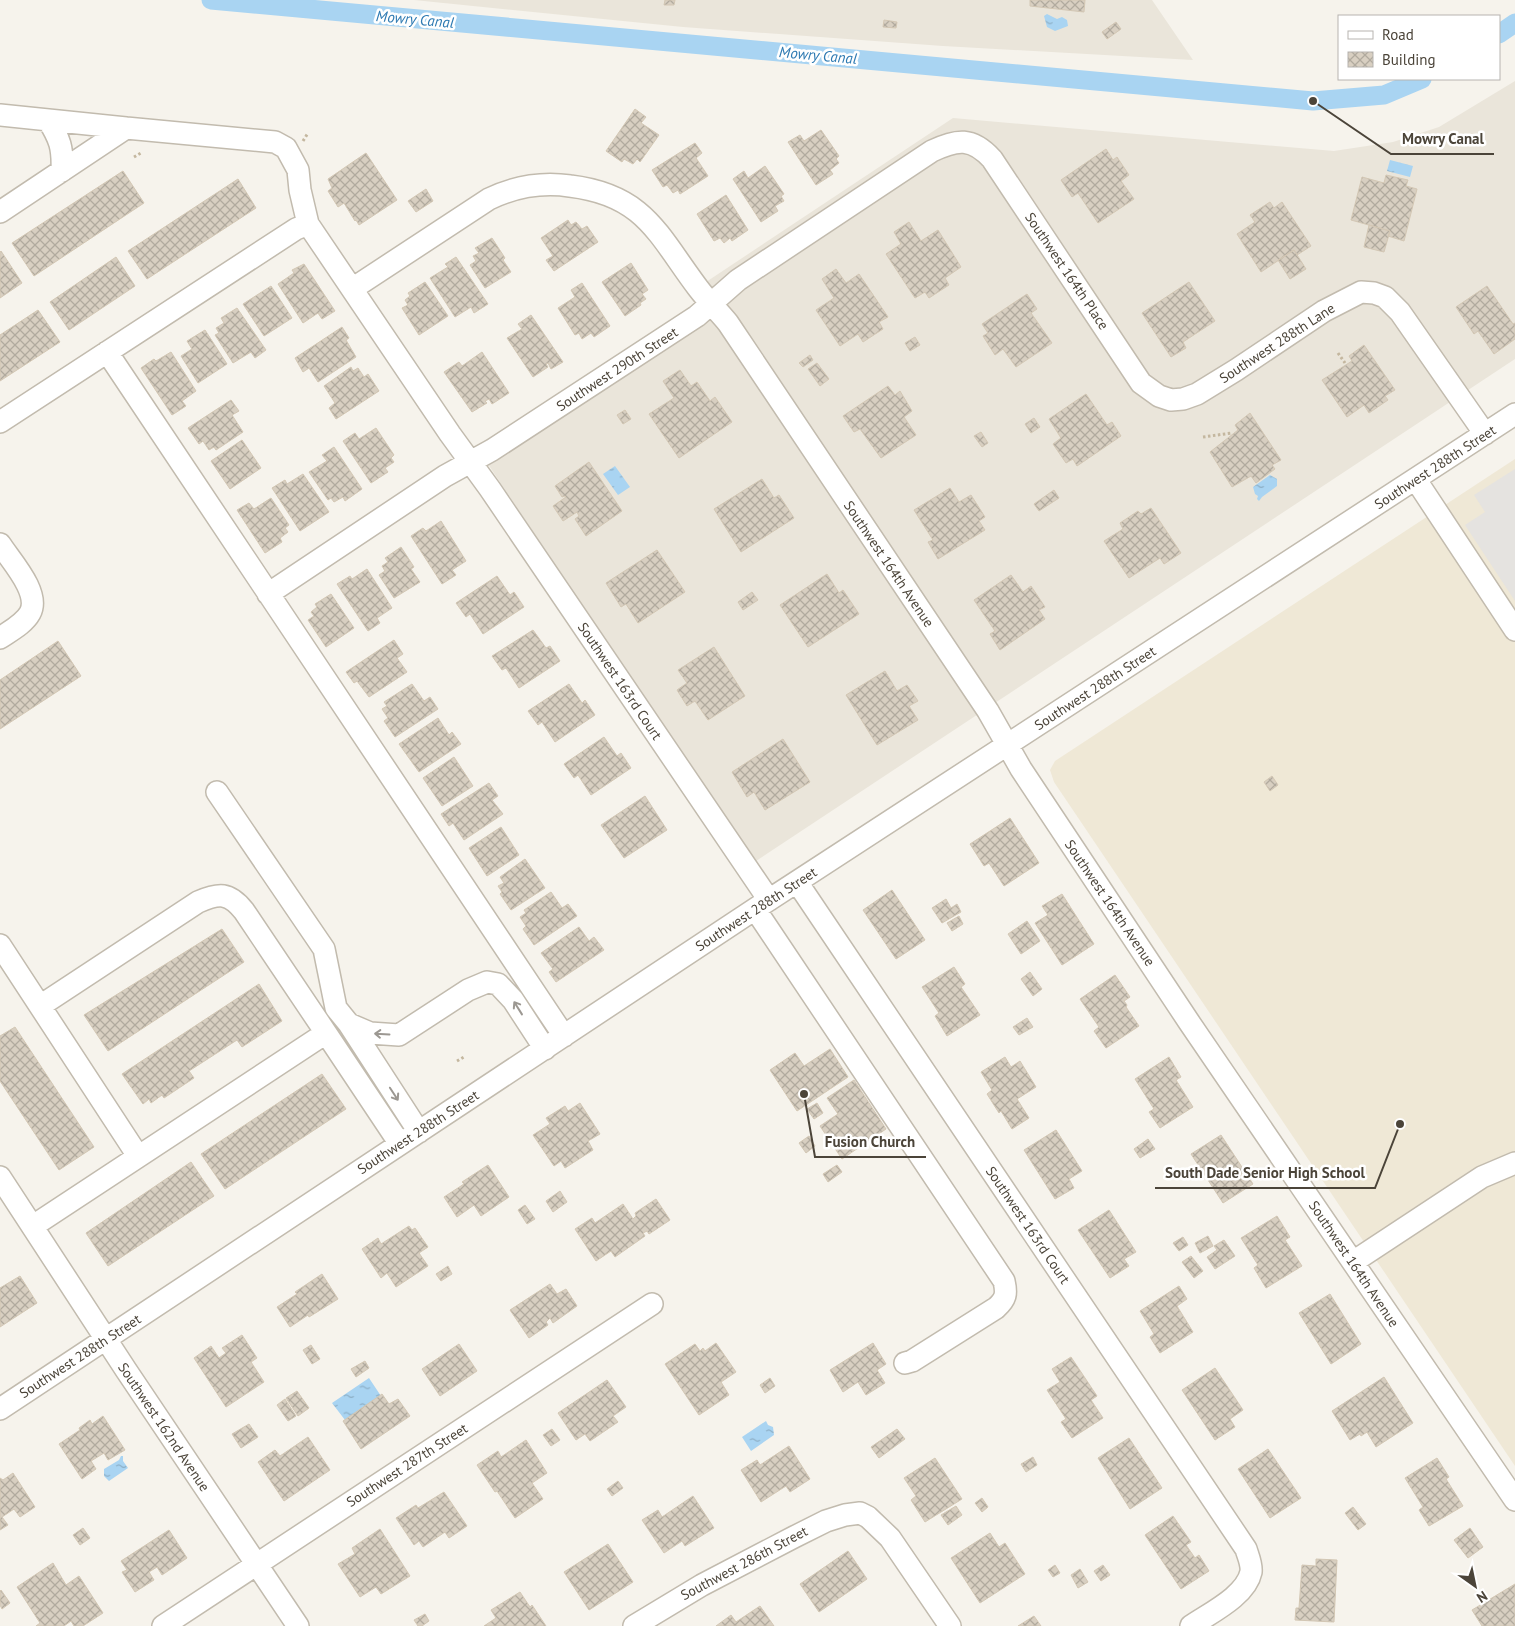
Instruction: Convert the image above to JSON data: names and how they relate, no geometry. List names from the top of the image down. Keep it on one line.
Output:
{"streets":{"street":["Southwest 164th Place","Southwest 288th Lane","Southwest 290th Street","Southwest 288th Street","Southwest 164th Avenue","Southwest 163rd Court","Southwest 162nd Avenue","Southwest 287th Street","Southwest 286th Street"]},"crossings":[["Southwest 164th Place","Southwest 288th Lane"],["Southwest 164th Place","Southwest 290th Street"],["Southwest 288th Lane","Southwest 288th Street"],["Southwest 290th Street","Southwest 164th Avenue"],["Southwest 290th Street","Southwest 163rd Court"],["Southwest 288th Street","Southwest 164th Avenue"],["Southwest 288th Street","Southwest 163rd Court"],["Southwest 288th Street","Southwest 162nd Avenue"],["Southwest 164th Avenue","Southwest 163rd Court"],["Southwest 162nd Avenue","Southwest 287th Street"]],"water":["Mowry Canal"],"places":["Mowry Canal","Fusion Church","South Dade Senior High School"],"legend":["Road","Building"],"north":"bottom right"}
